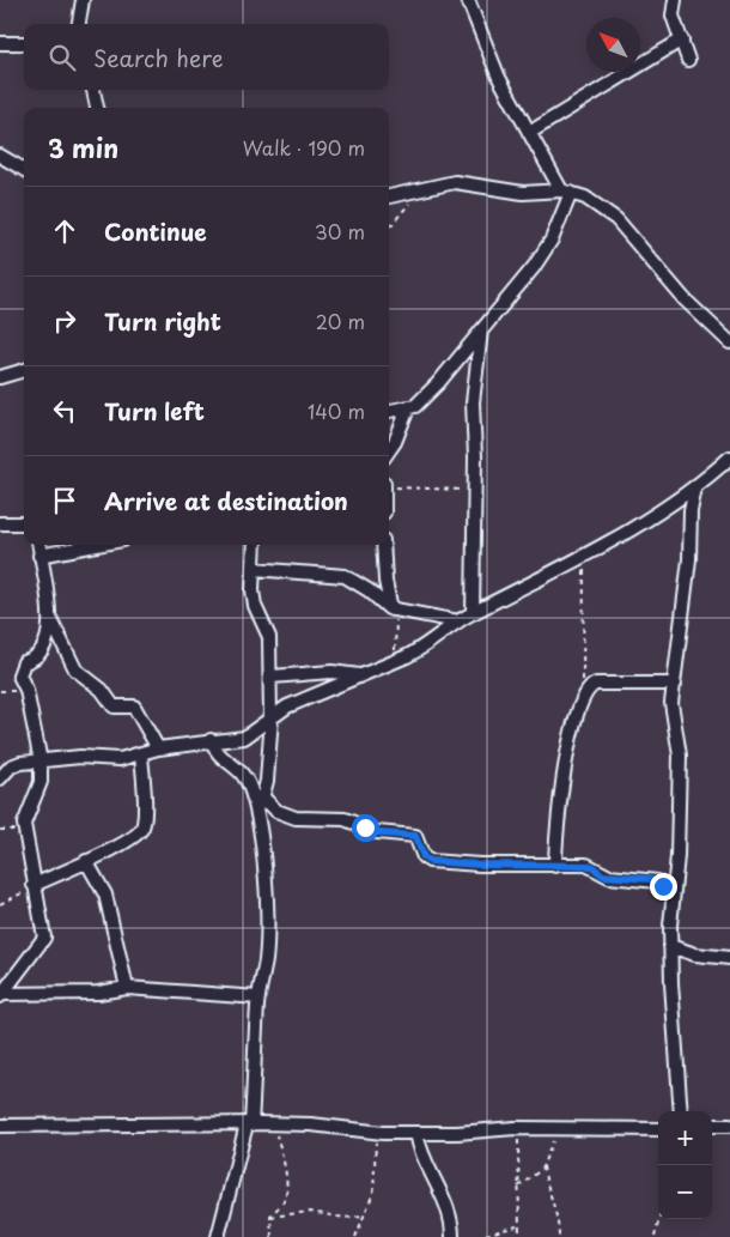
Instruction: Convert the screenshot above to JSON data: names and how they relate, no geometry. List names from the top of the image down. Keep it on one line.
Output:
{"north":"top left","page":{"search":"Search here","heading":["3 min","Walk · 190 m"],"list":[["Continue","30 m"],["Turn right","20 m"],["Turn left","140 m"],"Arrive at destination"],"map_buttons":["+","−"]}}
